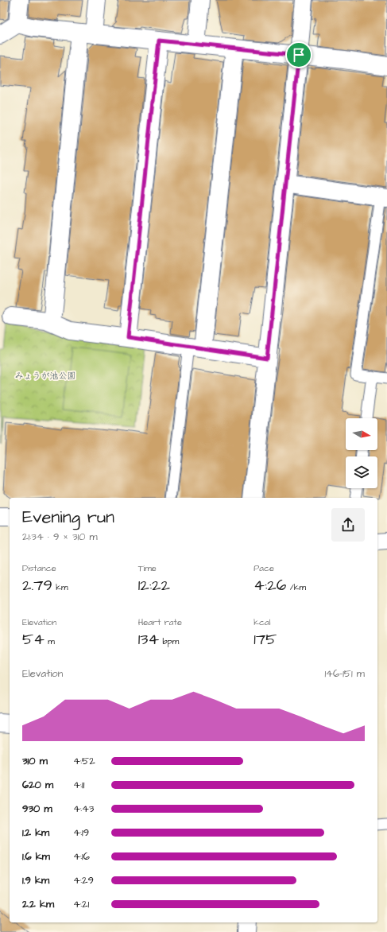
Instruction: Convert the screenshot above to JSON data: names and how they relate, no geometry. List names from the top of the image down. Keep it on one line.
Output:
{"parks":["みょうが池公園"],"north":"right","page":{"heading":["Evening run","21:34 · 9 × 310 m"],"stats":[["Distance","2.79 km"],["Time","12:22"],["Pace","4:26 /km"],["Elevation","54 m"],["Heart rate","134 bpm"],["kcal","175"]],"chart":["Elevation","146–151 m"],"list":[{"name":"310 m","note":"4:52"},{"name":"620 m","note":"4:11"},{"name":"930 m","note":"4:43"},{"name":"1.2 km","note":"4:19"},{"name":"1.6 km","note":"4:16"},{"name":"1.9 km","note":"4:29"},{"name":"2.2 km","note":"4:21"}]}}
